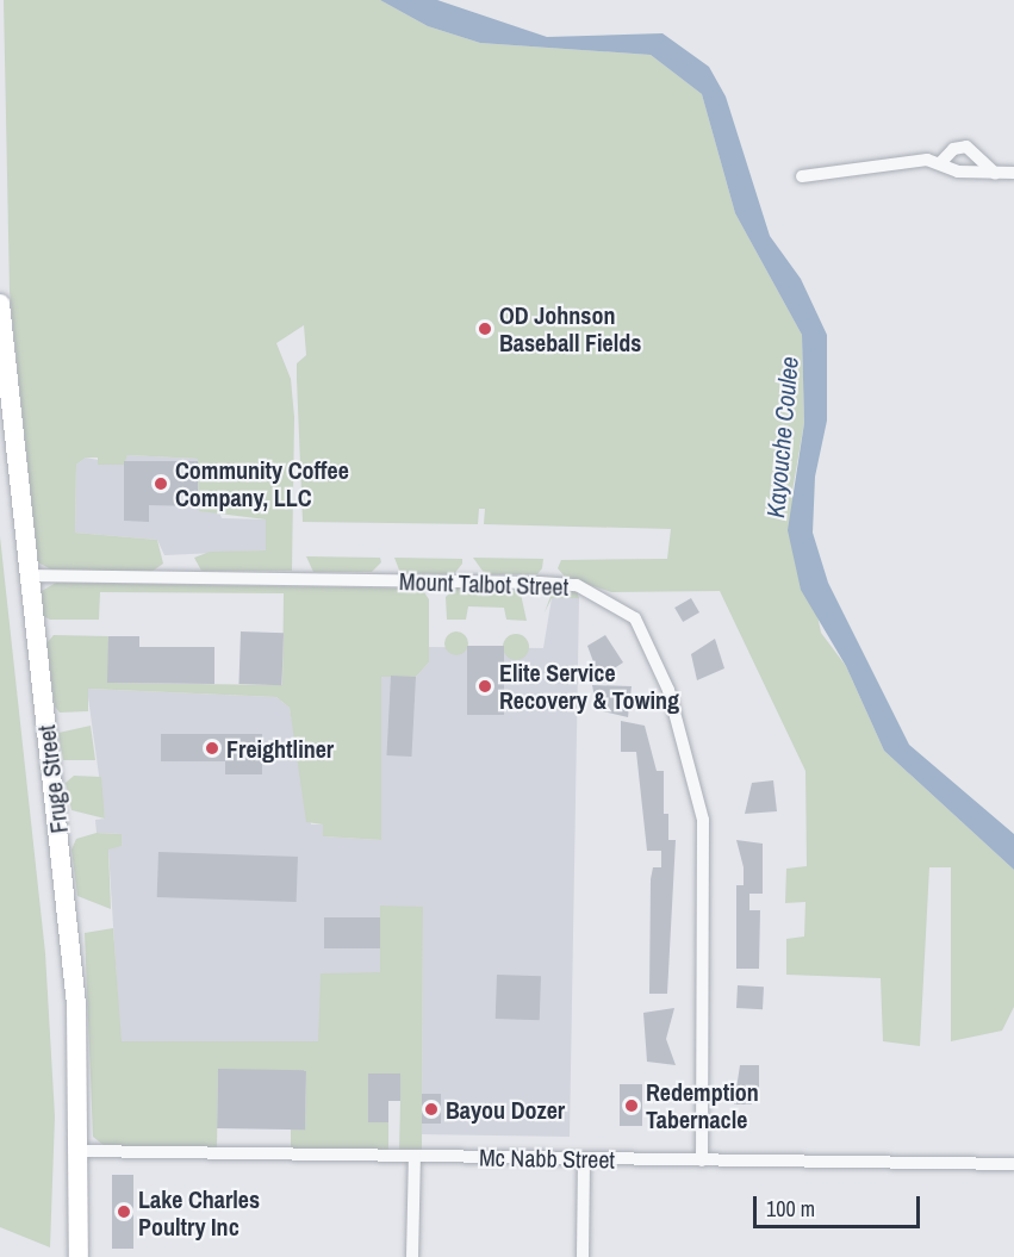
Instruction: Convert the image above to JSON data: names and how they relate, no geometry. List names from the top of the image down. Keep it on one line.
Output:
{"streets":{"main road":["Fruge Street"],"street":["Mount Talbot Street","Mc Nabb Street"]},"crossings":[["Mount Talbot Street","Fruge Street"],["Mount Talbot Street","Mc Nabb Street"],["Fruge Street","Mc Nabb Street"]],"water":["Kayouche Coulee"],"places":["OD Johnson Baseball Fields","Community Coffee Company, LLC","Elite Service Recovery & Towing","Freightliner","Redemption Tabernacle","Bayou Dozer","Lake Charles Poultry Inc"],"scale_bar":"100 m"}
